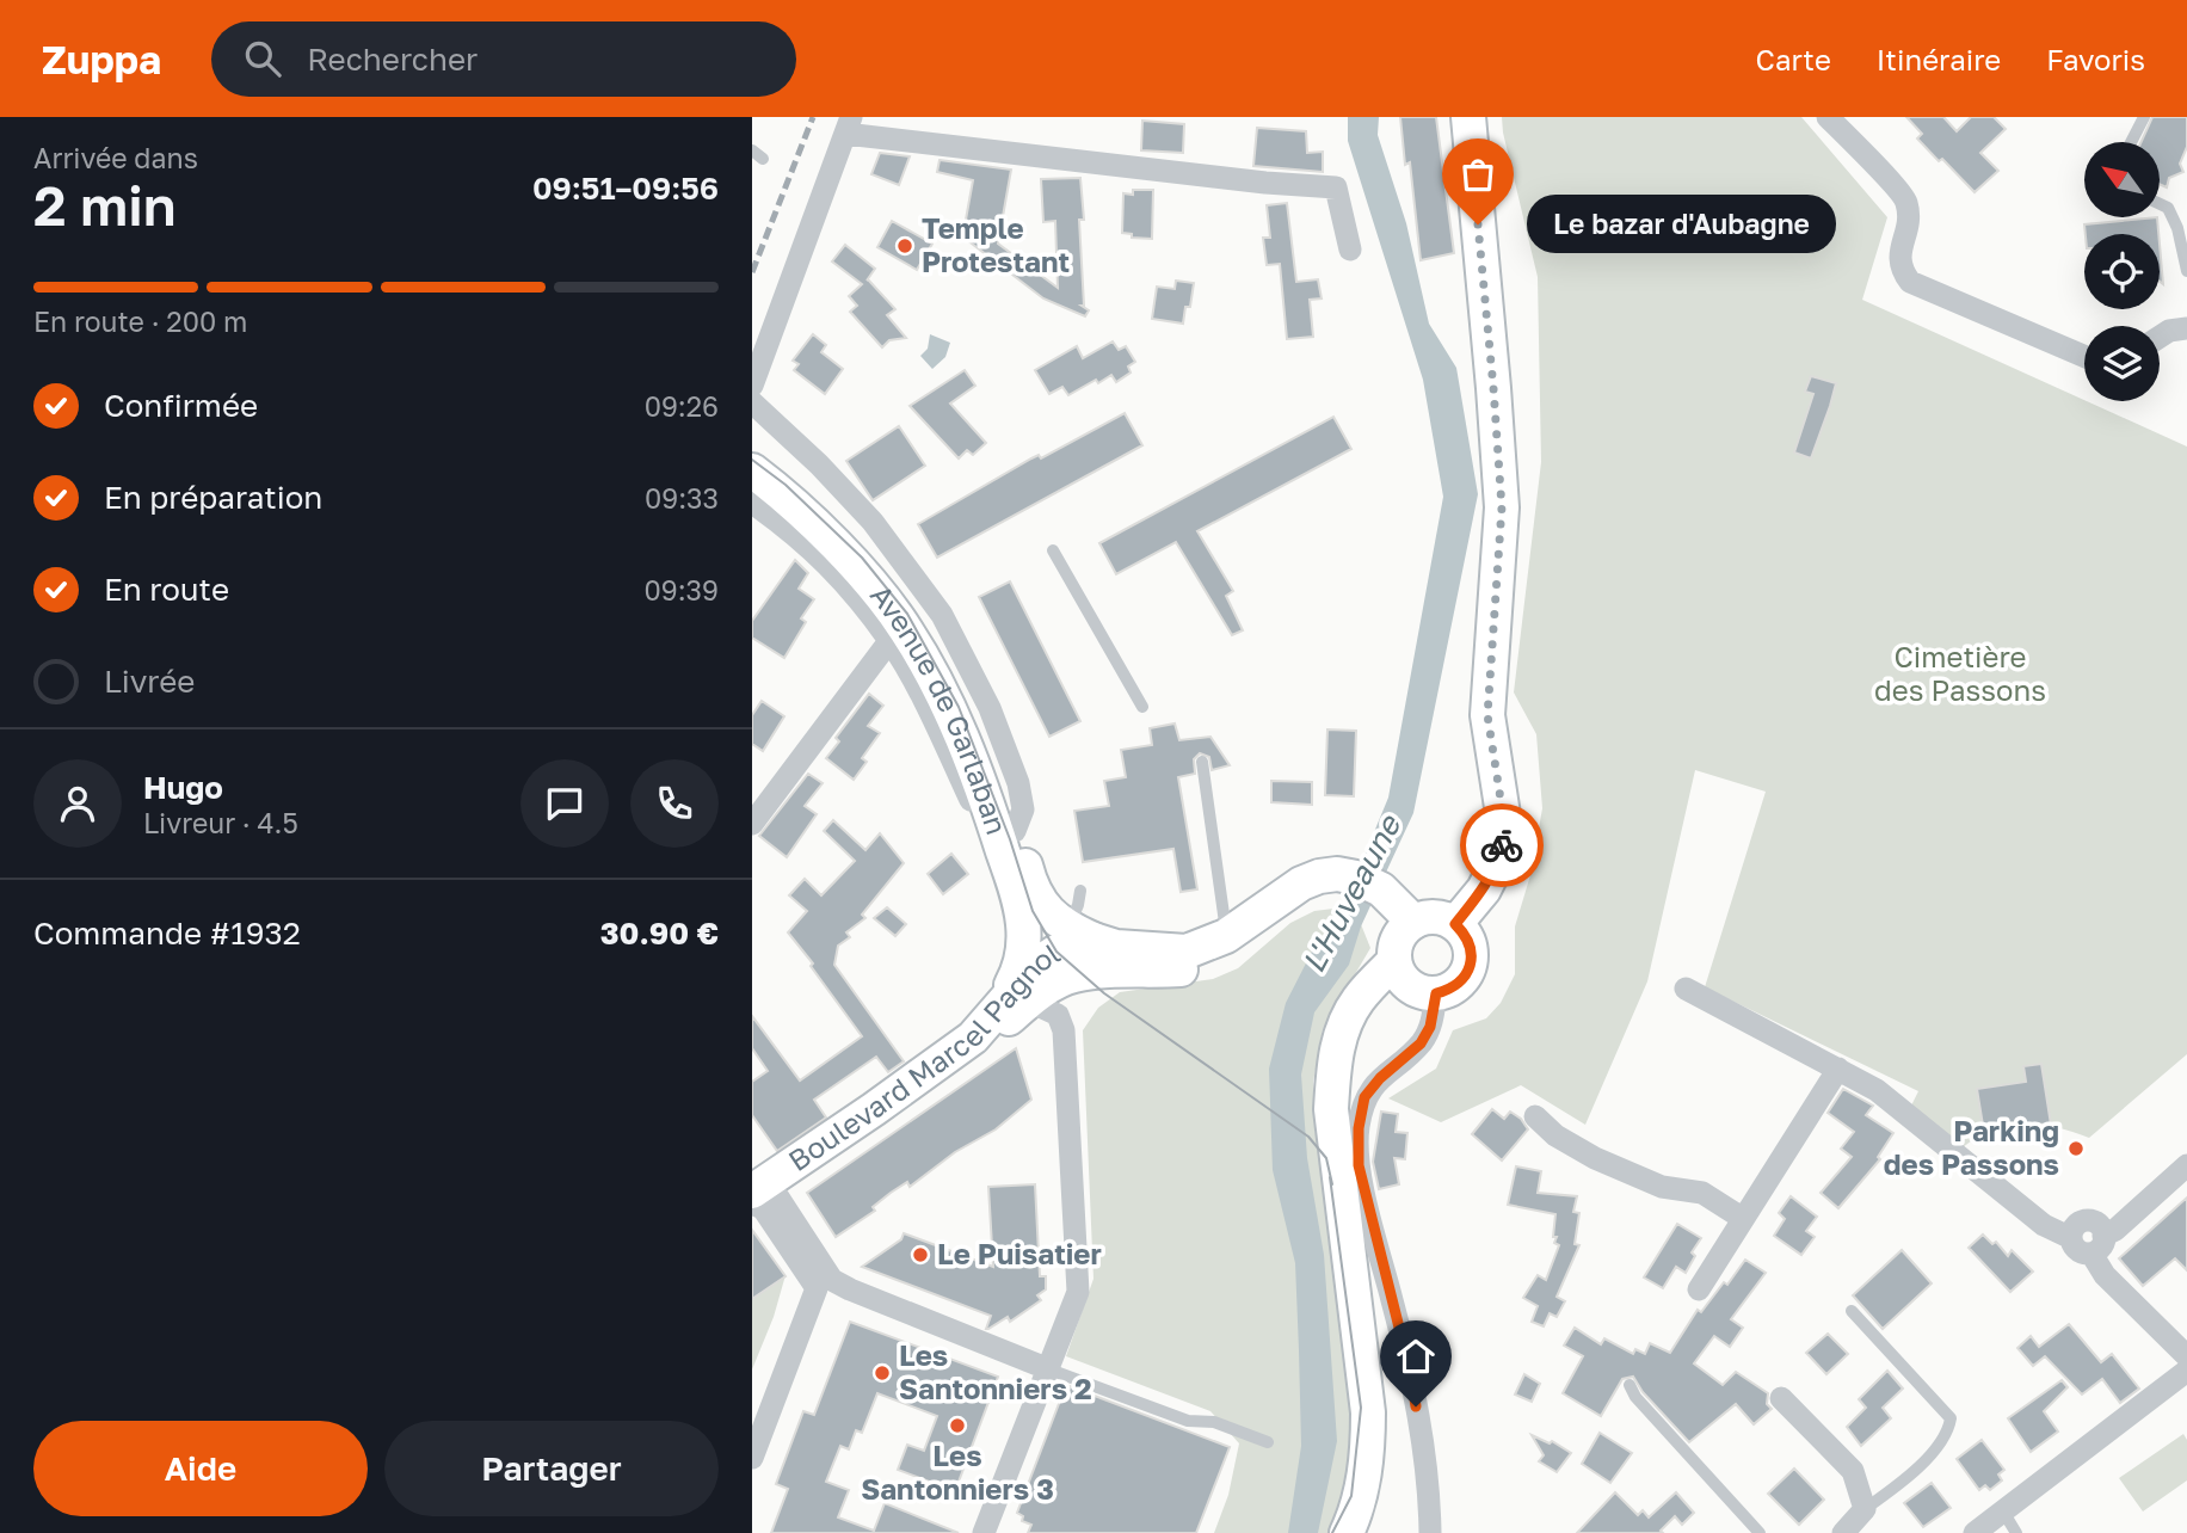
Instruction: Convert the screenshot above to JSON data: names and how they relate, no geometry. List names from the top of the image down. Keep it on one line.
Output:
{"streets":{"main road":["Avenue de Garlaban","Boulevard Marcel Pagnol"]},"crossings":[["Avenue de Garlaban","Boulevard Marcel Pagnol"]],"water":["L'Huveaune"],"parks":["Cimetière des Passons"],"places":["Le bazar d'Aubagne","Temple Protestant","Parking des Passons","Le Puisatier","Les Santonniers 2","Les Santonniers 3"],"north":"top left","page":{"header":"Zuppa","search":"Rechercher","nav":["Carte","Itinéraire","Favoris"],"heading":["2 min","Arrivée dans","09:51–09:56"],"panel":["Hugo","Livreur · 4.5","Commande #1932","30.90 €"],"bubble":"Le bazar d'Aubagne","bar":"En route · 200 m","list":[["Confirmée","09:26"],["En préparation","09:33"],["En route","09:39"],"Livrée"],"buttons":["Aide","Partager"]}}
